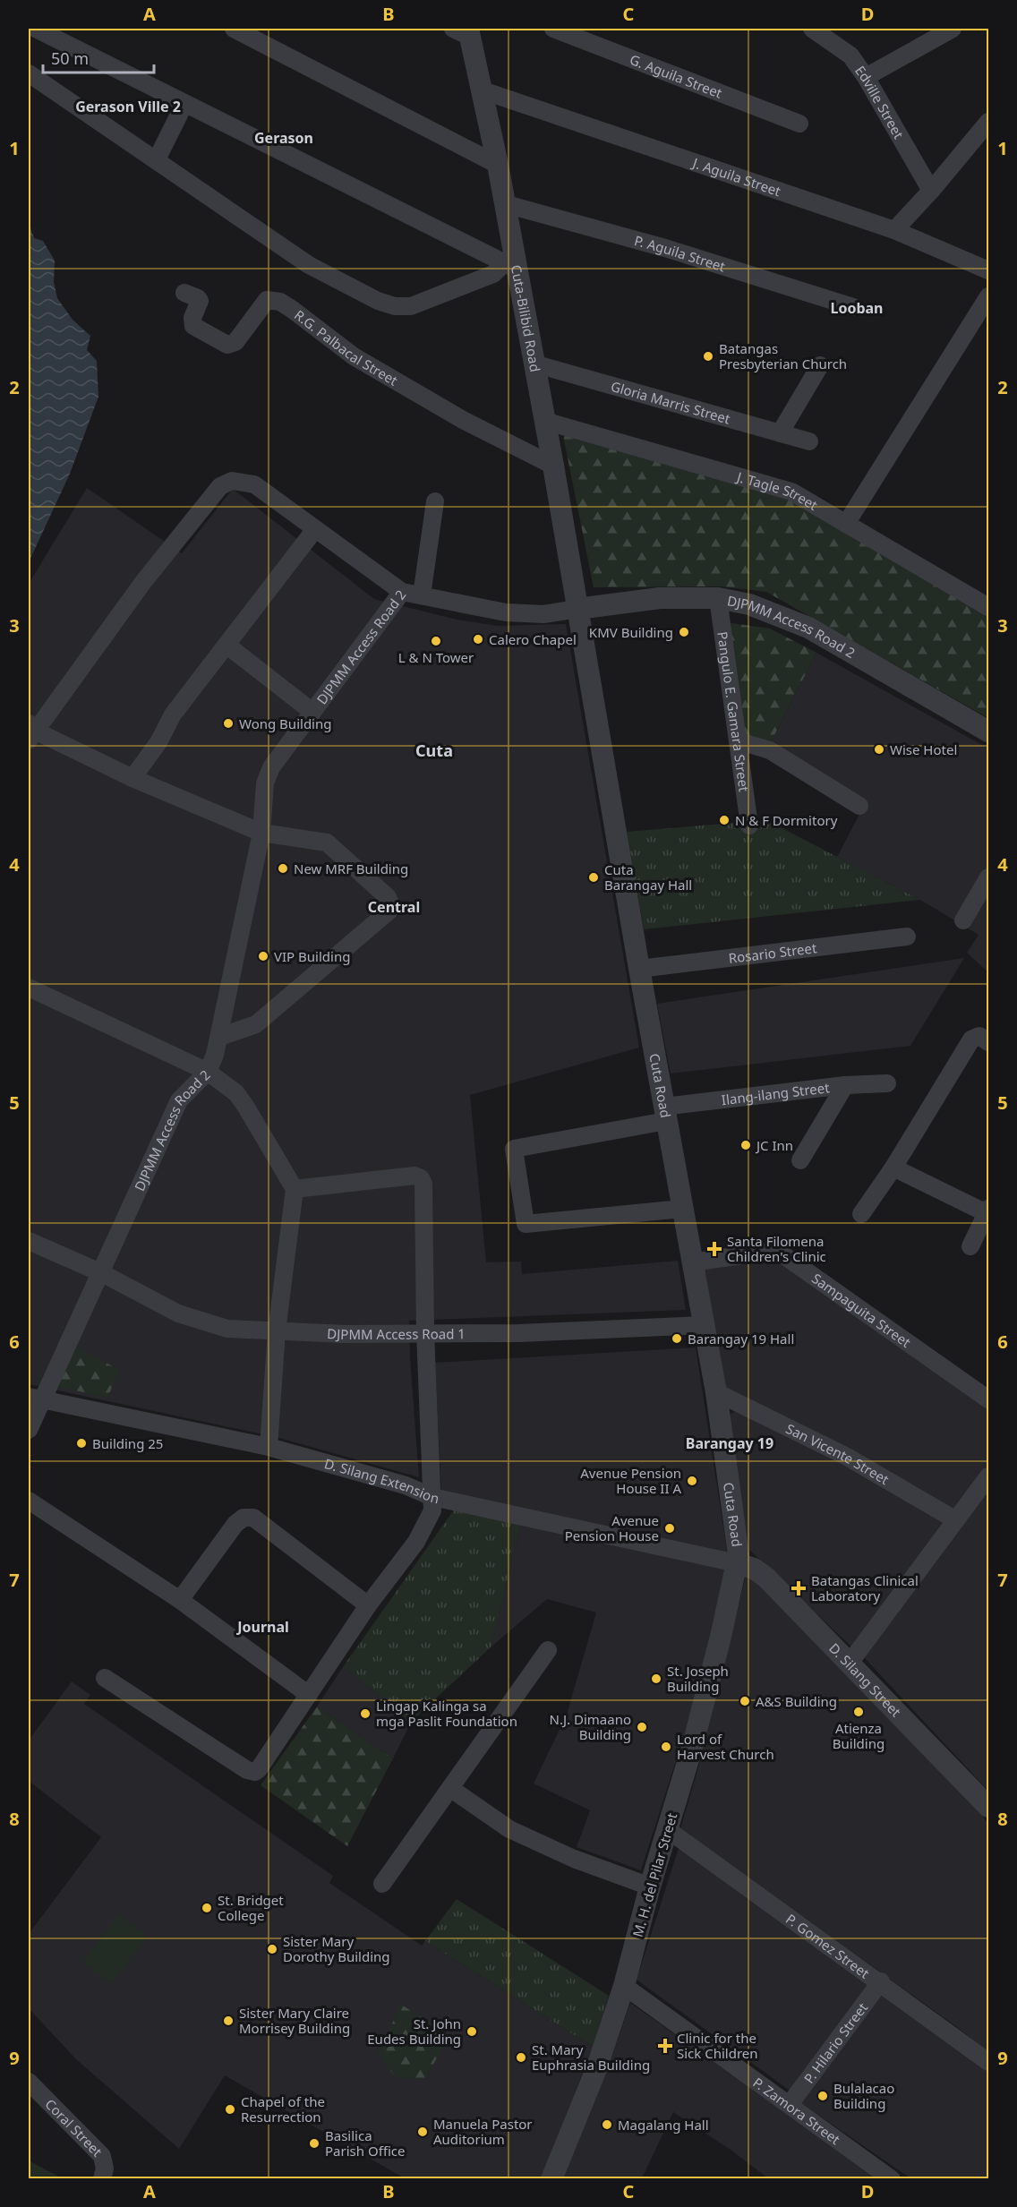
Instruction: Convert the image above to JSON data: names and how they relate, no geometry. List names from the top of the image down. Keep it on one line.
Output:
{"streets":{"street":["G. Aguila Street","Edville Street","J. Aguila Street","P. Aguila Street","Cuta-Bilibid Road","R.G. Palbacal Street","Gloria Marris Street","J. Tagle Street","DJPMM Access Road 2","Pangulo E. Gamara Street","Rosario Street","Cuta Road","Ilang-ilang Street","Sampaguita Street","DJPMM Access Road 1","San Vicente Street","D. Silang Extension","D. Silang Street","M. H. del Pilar Street","P. Gomez Street","P. Hilario Street","P. Zamora Street","Coral Street"]},"crossings":[["J. Aguila Street","Cuta-Bilibid Road"],["P. Aguila Street","Cuta-Bilibid Road"],["Cuta-Bilibid Road","R.G. Palbacal Street"],["Cuta-Bilibid Road","Gloria Marris Street"],["Cuta-Bilibid Road","J. Tagle Street"],["Cuta-Bilibid Road","DJPMM Access Road 2"],["Cuta-Bilibid Road","Cuta Road"],["DJPMM Access Road 2","Pangulo E. Gamara Street"],["DJPMM Access Road 2","Cuta Road"],["DJPMM Access Road 2","DJPMM Access Road 1"],["DJPMM Access Road 2","D. Silang Extension"],["Rosario Street","Cuta Road"],["Cuta Road","Ilang-ilang Street"],["Cuta Road","Sampaguita Street"],["Cuta Road","DJPMM Access Road 1"],["Cuta Road","San Vicente Street"],["Cuta Road","D. Silang Extension"],["Cuta Road","D. Silang Street"],["Cuta Road","M. H. del Pilar Street"],["D. Silang Extension","D. Silang Street"],["D. Silang Extension","M. H. del Pilar Street"],["D. Silang Street","M. H. del Pilar Street"],["M. H. del Pilar Street","P. Gomez Street"],["M. H. del Pilar Street","P. Zamora Street"],["P. Gomez Street","P. Hilario Street"],["P. Hilario Street","P. Zamora Street"]],"districts":["Gerason Ville 2","Gerason","Looban","Cuta","Central","Barangay 19","Journal"],"places":{"other":["Batangas Presbyterian Church","KMV Building","Calero Chapel","L & N Tower","Wong Building","Wise Hotel","N & F Dormitory","New MRF Building","Cuta Barangay Hall","VIP Building","JC Inn","Barangay 19 Hall","Building 25","Avenue Pension House II A","Avenue Pension House","St. Joseph Building","A&S Building","Atienza Building","Lingap Kalinga sa mga Paslit Foundation","N.J. Dimaano Building","Lord of Harvest Church","St. Bridget College","Sister Mary Dorothy Building","Sister Mary Claire Morrisey Building","St. John Eudes Building","St. Mary Euphrasia Building","Bulalacao Building","Chapel of the Resurrection","Magalang Hall","Manuela Pastor Auditorium","Basilica Parish Office"],"health":["Santa Filomena Children's Clinic","Batangas Clinical Laboratory","Clinic for the Sick Children"]},"scale_bar":"50 m","grid":{"columns":["A","B","C","D"],"rows":["1","2","3","4","5","6","7","8","9"]}}
